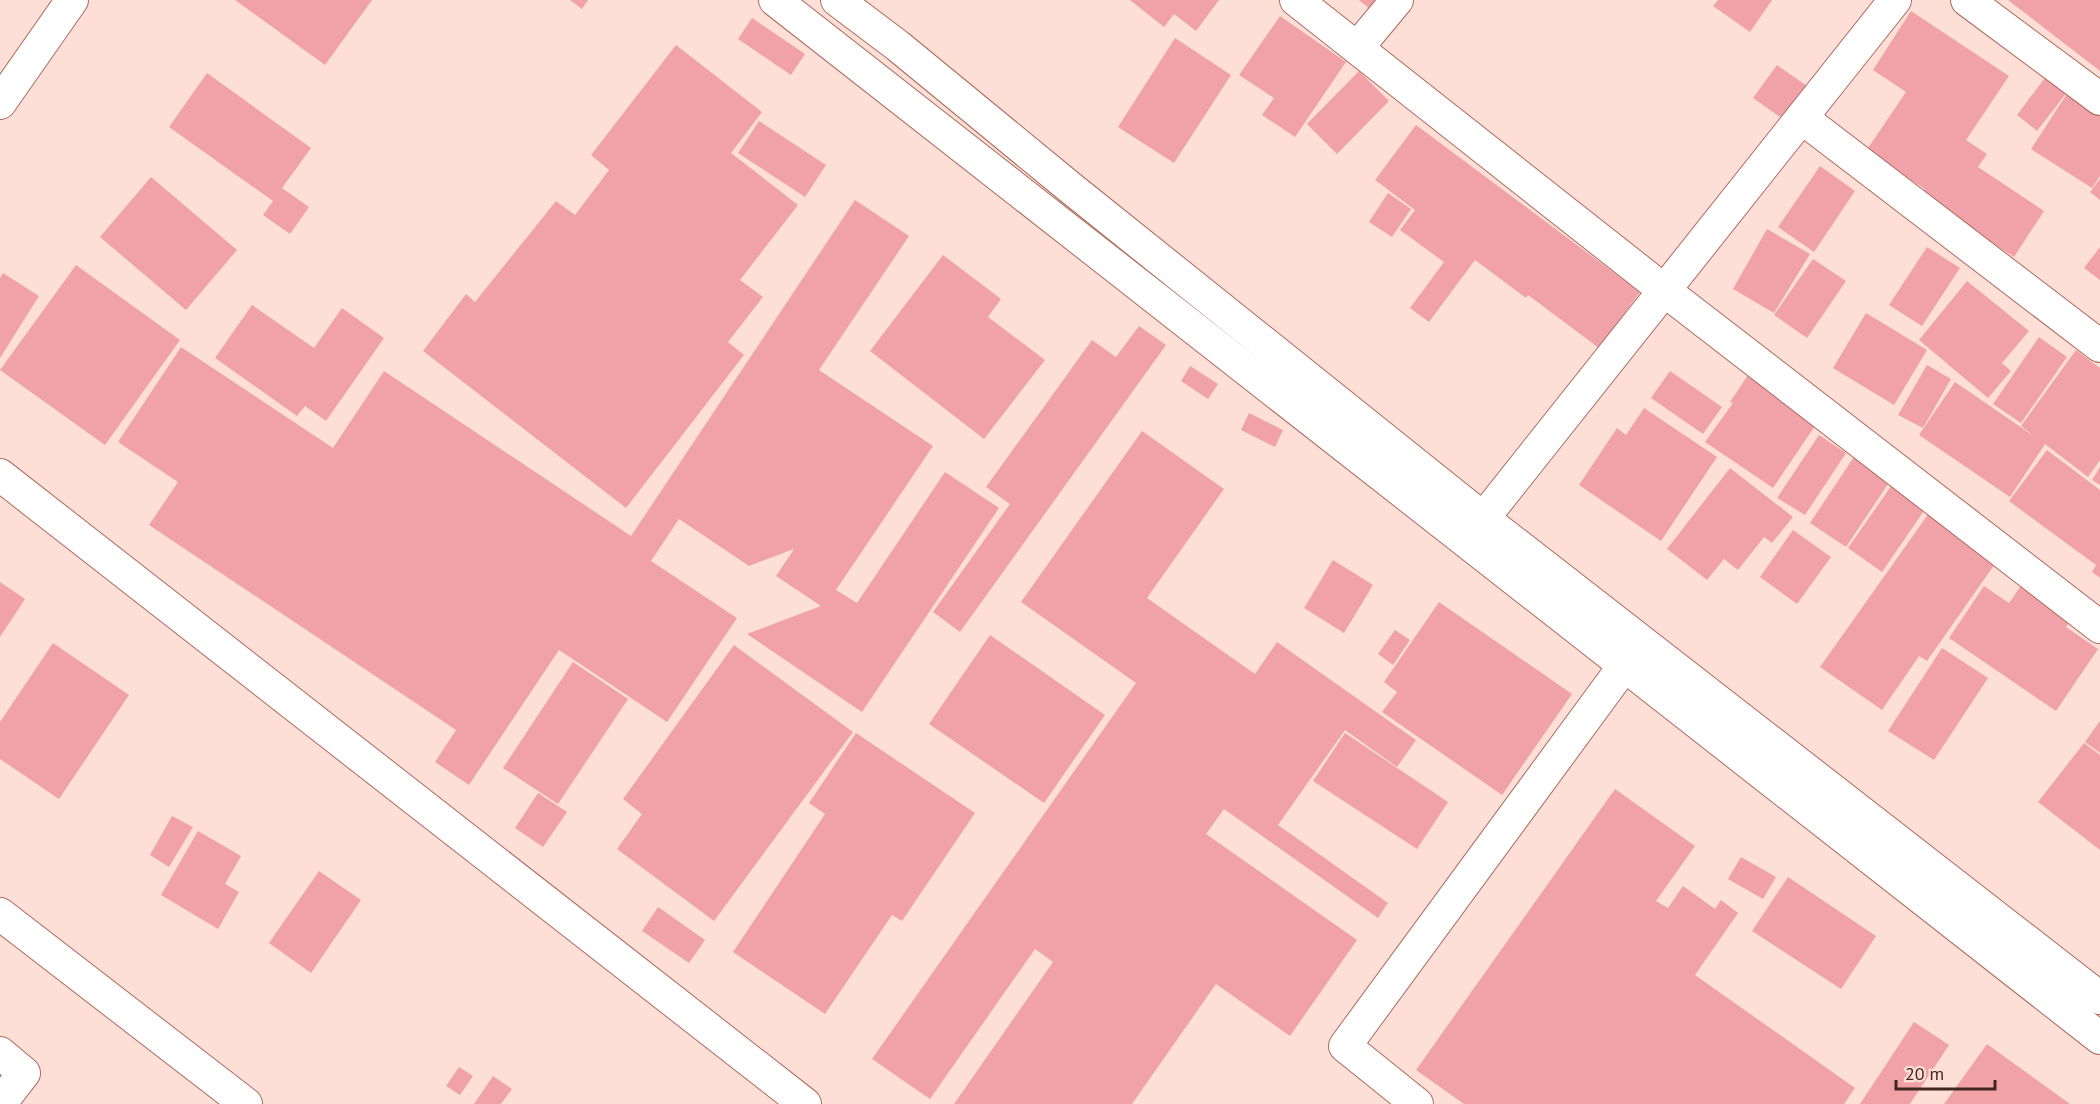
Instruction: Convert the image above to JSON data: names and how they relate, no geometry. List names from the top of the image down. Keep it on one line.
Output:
{"scale_bar":"20 m"}
